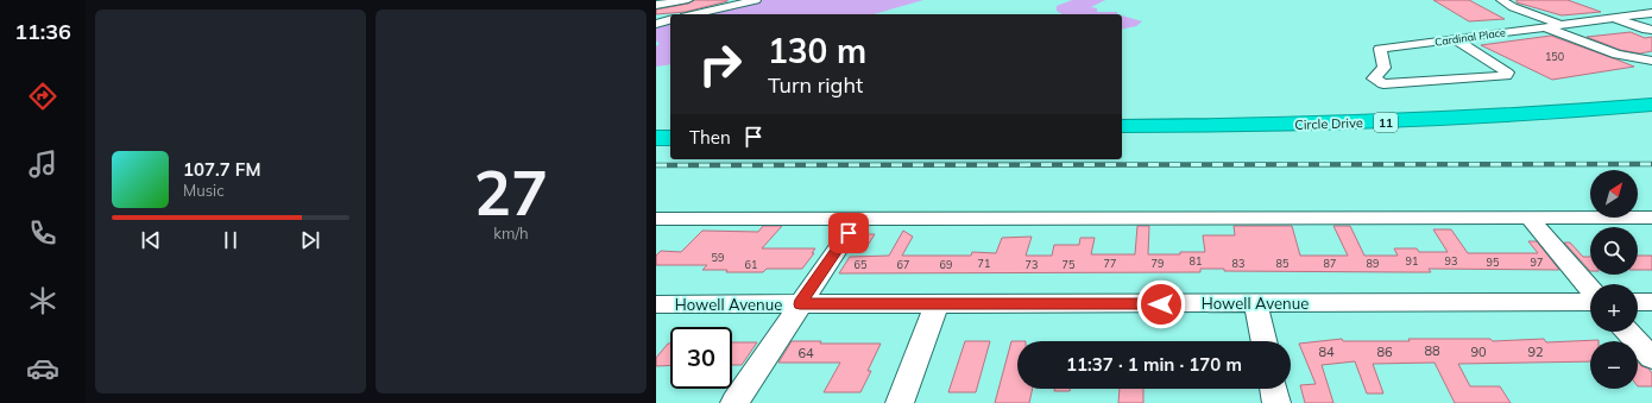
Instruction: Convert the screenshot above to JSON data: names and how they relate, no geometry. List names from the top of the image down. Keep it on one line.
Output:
{"streets":{"highway":["11","Circle Drive"],"street":["Cardinal Place","Howell Avenue"]},"house_numbers":["150","59","81","91","93","95","97","71","77","79","83","85","87","89","61","65","67","69","73","75","88","84","86","90","92","64"],"north":"top right","page":{"tabs":"11:36","tile":["27","km/h"],"turn":["130 m","Turn right"],"then":"Then","song":["107.7 FM","Music"],"map_buttons":["+","−"],"limit":"30","trip":"11:37 · 1 min · 170 m"}}
